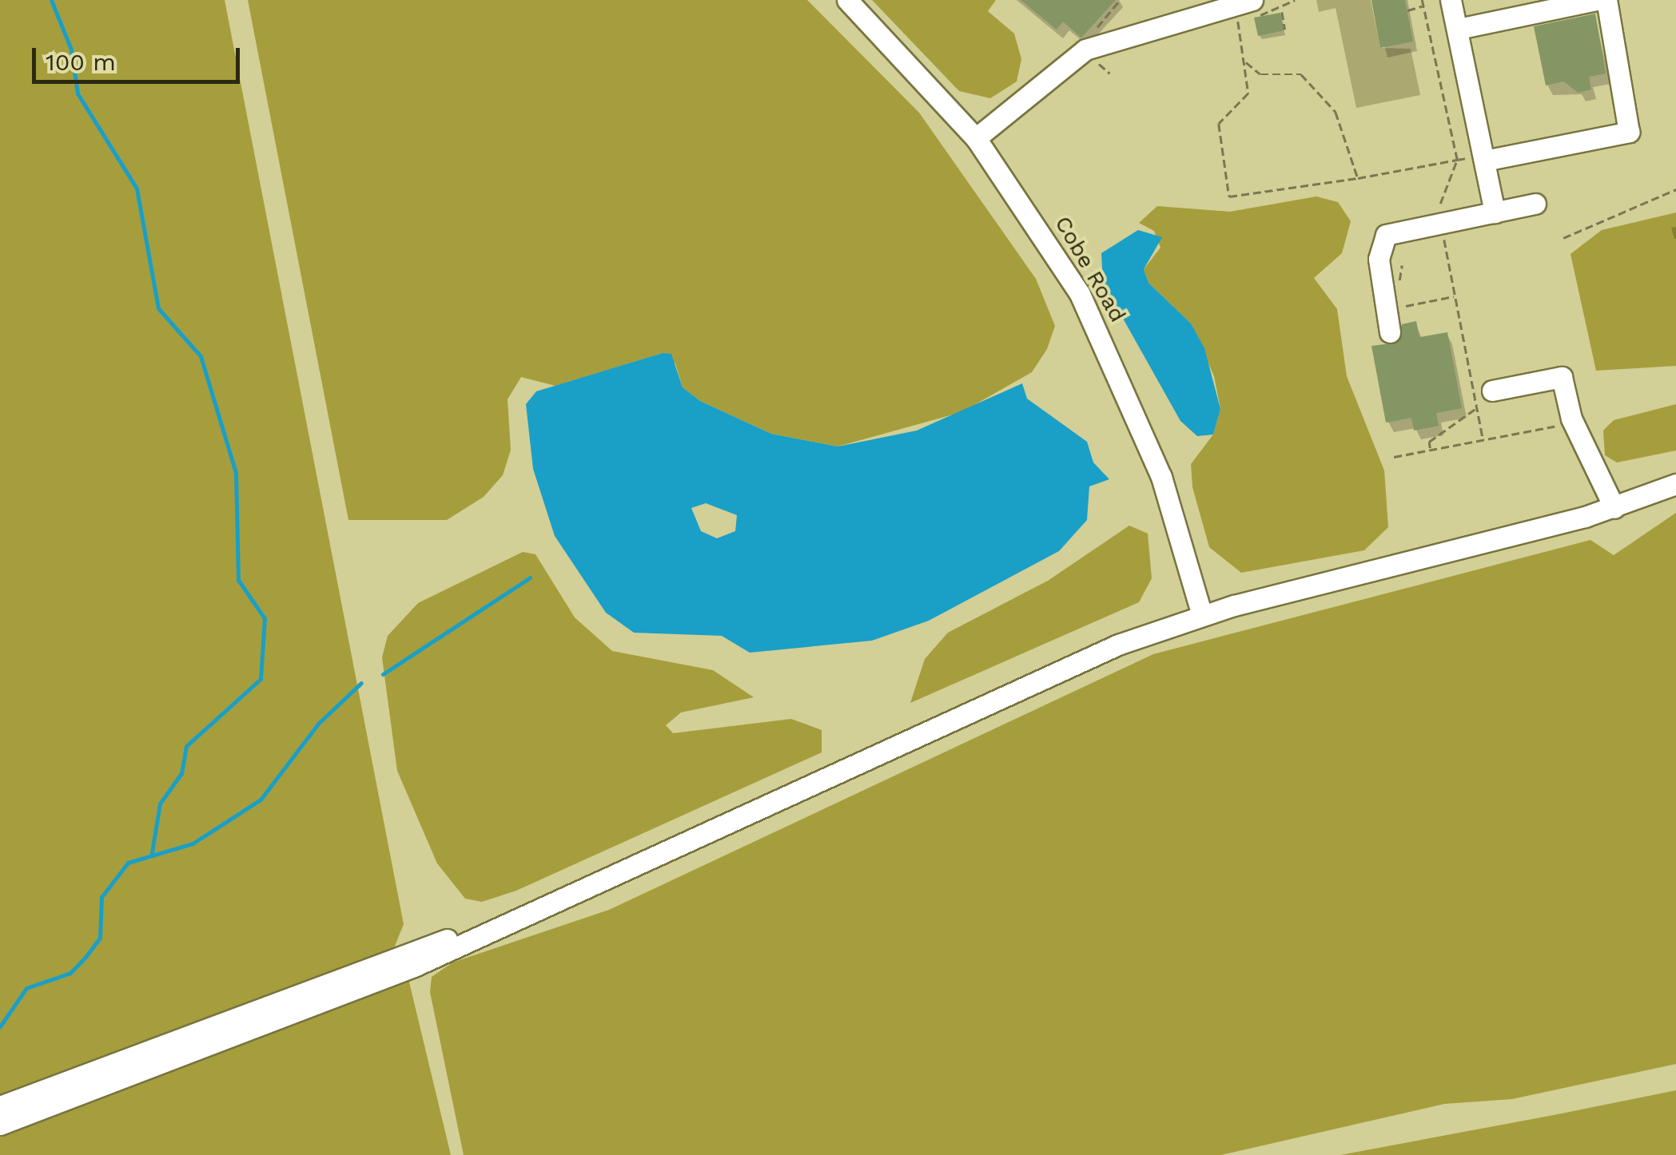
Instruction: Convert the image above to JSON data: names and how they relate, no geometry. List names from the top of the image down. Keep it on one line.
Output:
{"streets":{"street":["Cobe Road"]},"scale_bar":"100 m"}
